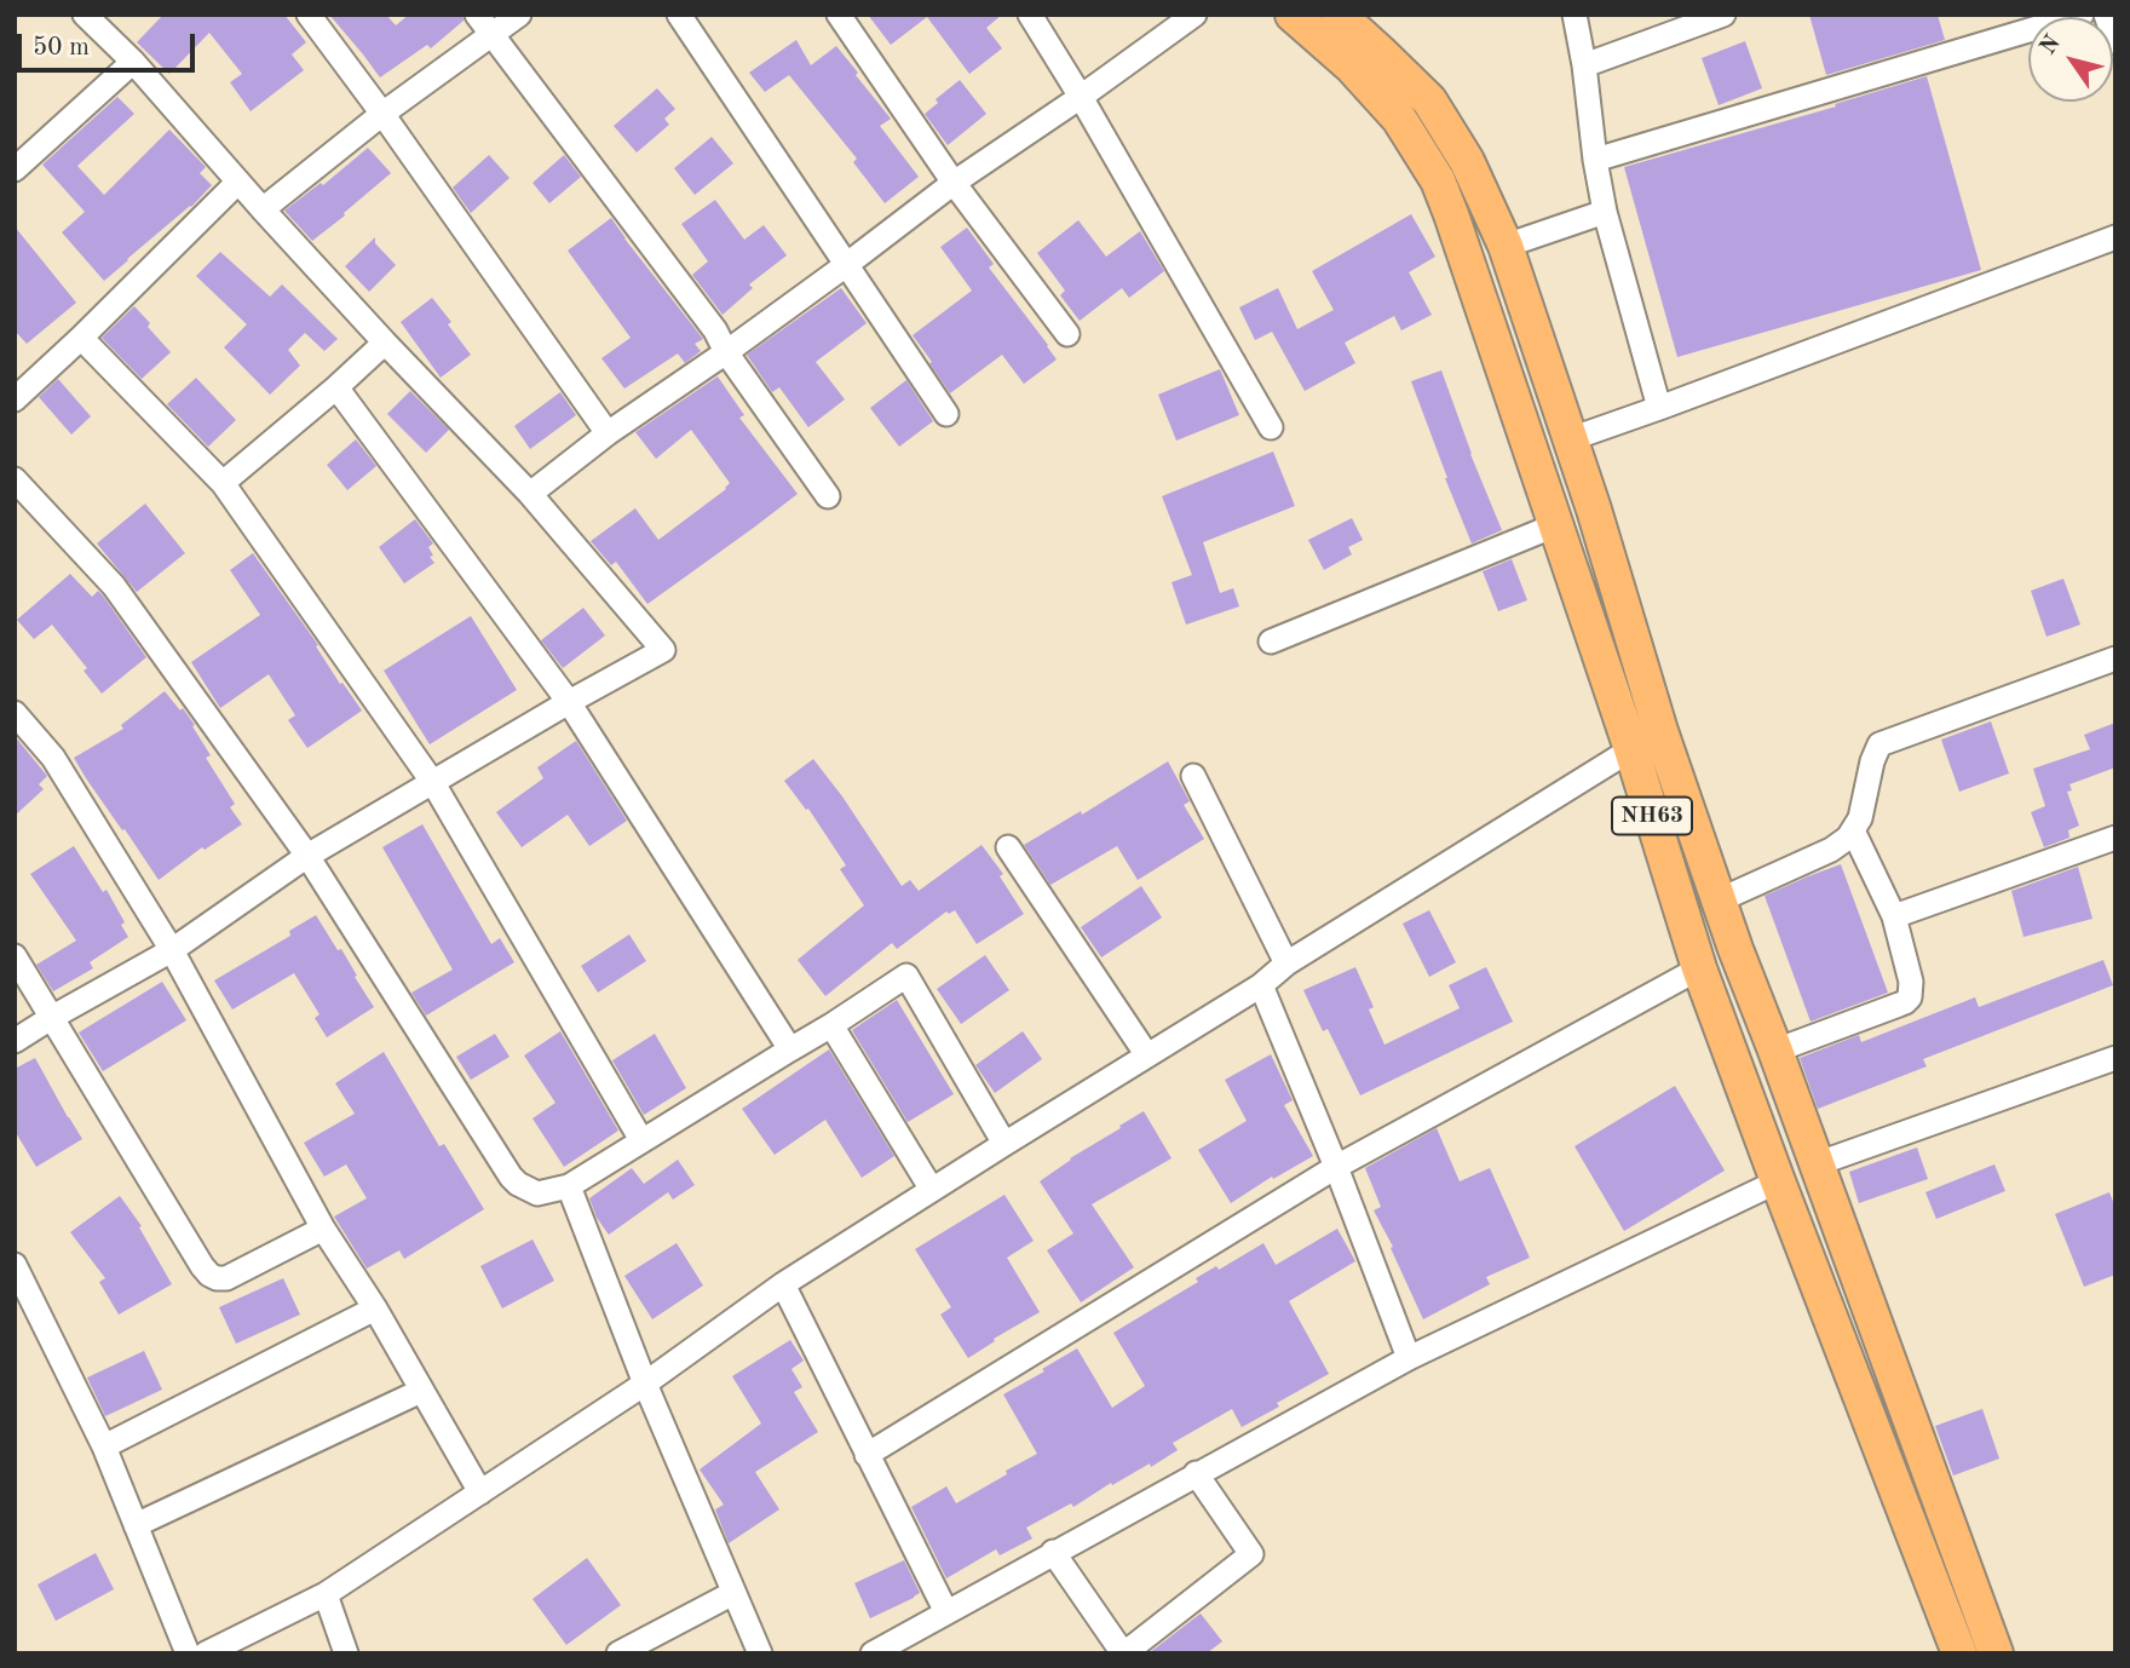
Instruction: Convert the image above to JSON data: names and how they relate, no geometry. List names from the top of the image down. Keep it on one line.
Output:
{"streets":{"highway":["NH63"]},"scale_bar":"50 m","north":"top left"}
